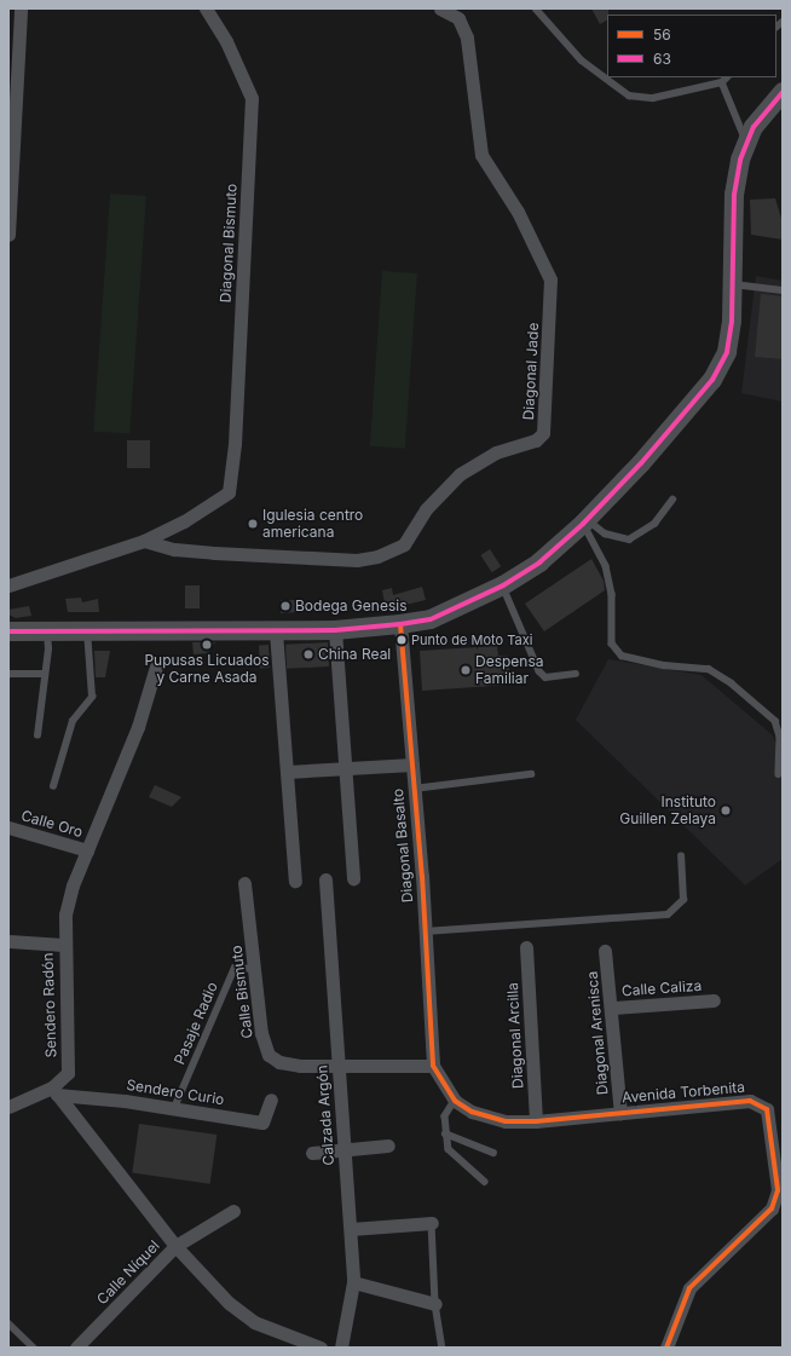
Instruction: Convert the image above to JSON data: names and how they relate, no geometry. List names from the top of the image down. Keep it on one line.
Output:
{"streets":{"street":["Diagonal Bismuto","Diagonal Jade","Calle Oro","Diagonal Basalto","Calle Caliza","Calle Bismuto","Sendero Radón","Diagonal Arenisca","Diagonal Arcilla","Sendero Curio","Avenida Torbenita","Calzada Argón","Calle Níquel"],"lane":["Pasaje Radio"]},"crossings":[["Diagonal Bismuto","Diagonal Jade"],["Calle Oro","Sendero Radón"],["Diagonal Basalto","Calle Bismuto"],["Diagonal Basalto","Avenida Torbenita"],["Calle Caliza","Diagonal Arenisca"],["Calle Bismuto","Pasaje Radio"],["Calle Bismuto","Avenida Torbenita"],["Calle Bismuto","Calzada Argón"],["Sendero Radón","Sendero Curio"],["Pasaje Radio","Sendero Curio"],["Diagonal Arenisca","Avenida Torbenita"],["Diagonal Arcilla","Avenida Torbenita"]],"places":["Igulesia centro americana","Bodega Genesis","Punto de Moto Taxi","Pupusas Licuados y Carne Asada","China Real","Despensa Familiar","Instituto Guillen Zelaya"],"lines":["transit line 63","transit line 56"],"legend":["56","63"]}
